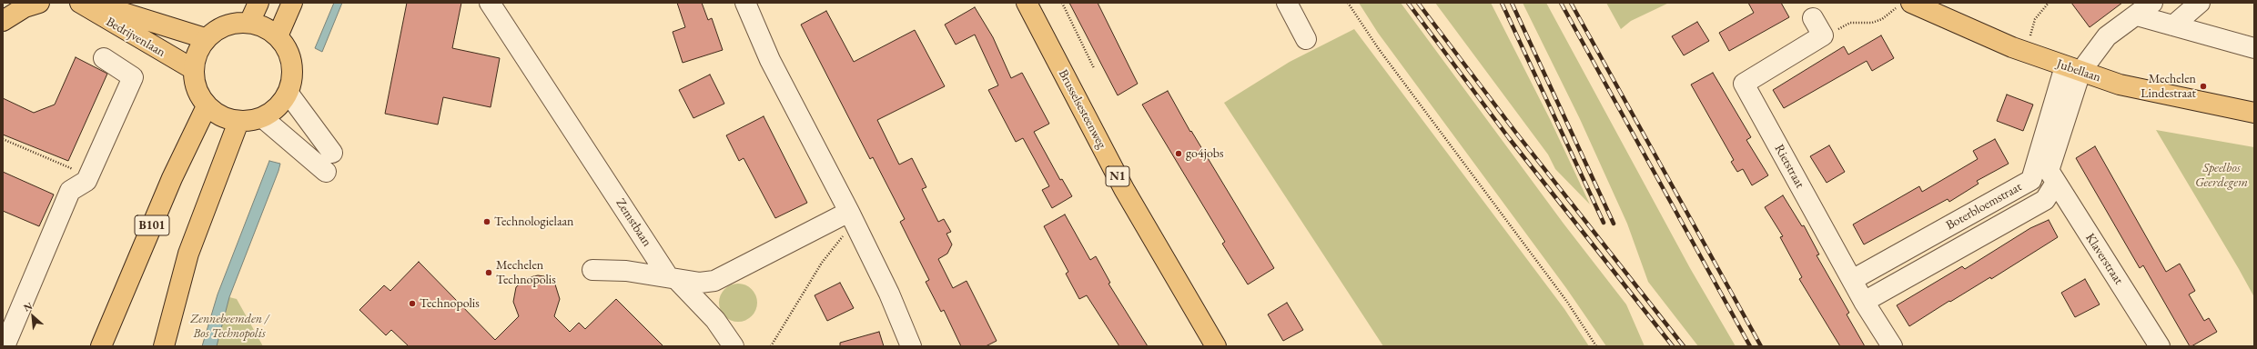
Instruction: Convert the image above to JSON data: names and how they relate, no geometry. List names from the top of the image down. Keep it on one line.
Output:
{"streets":{"main road":["Bedrijvenlaan","Jubellaan","Brusselsesteenweg","N1","B101"],"street":["Rietstraat","Boterbloemstraat","Zemstbaan","Klaverstraat"]},"crossings":[["Bedrijvenlaan","B101"],["Jubellaan","Boterbloemstraat"],["Rietstraat","Boterbloemstraat"],["Boterbloemstraat","Klaverstraat"]],"parks":["Speelbos Geerdegem","Zennebeemden / Bos Technopolis"],"places":["Mechelen Lindestraat","go4jobs","Technologielaan","Mechelen Technopolis","Technopolis"],"north":"top left"}
